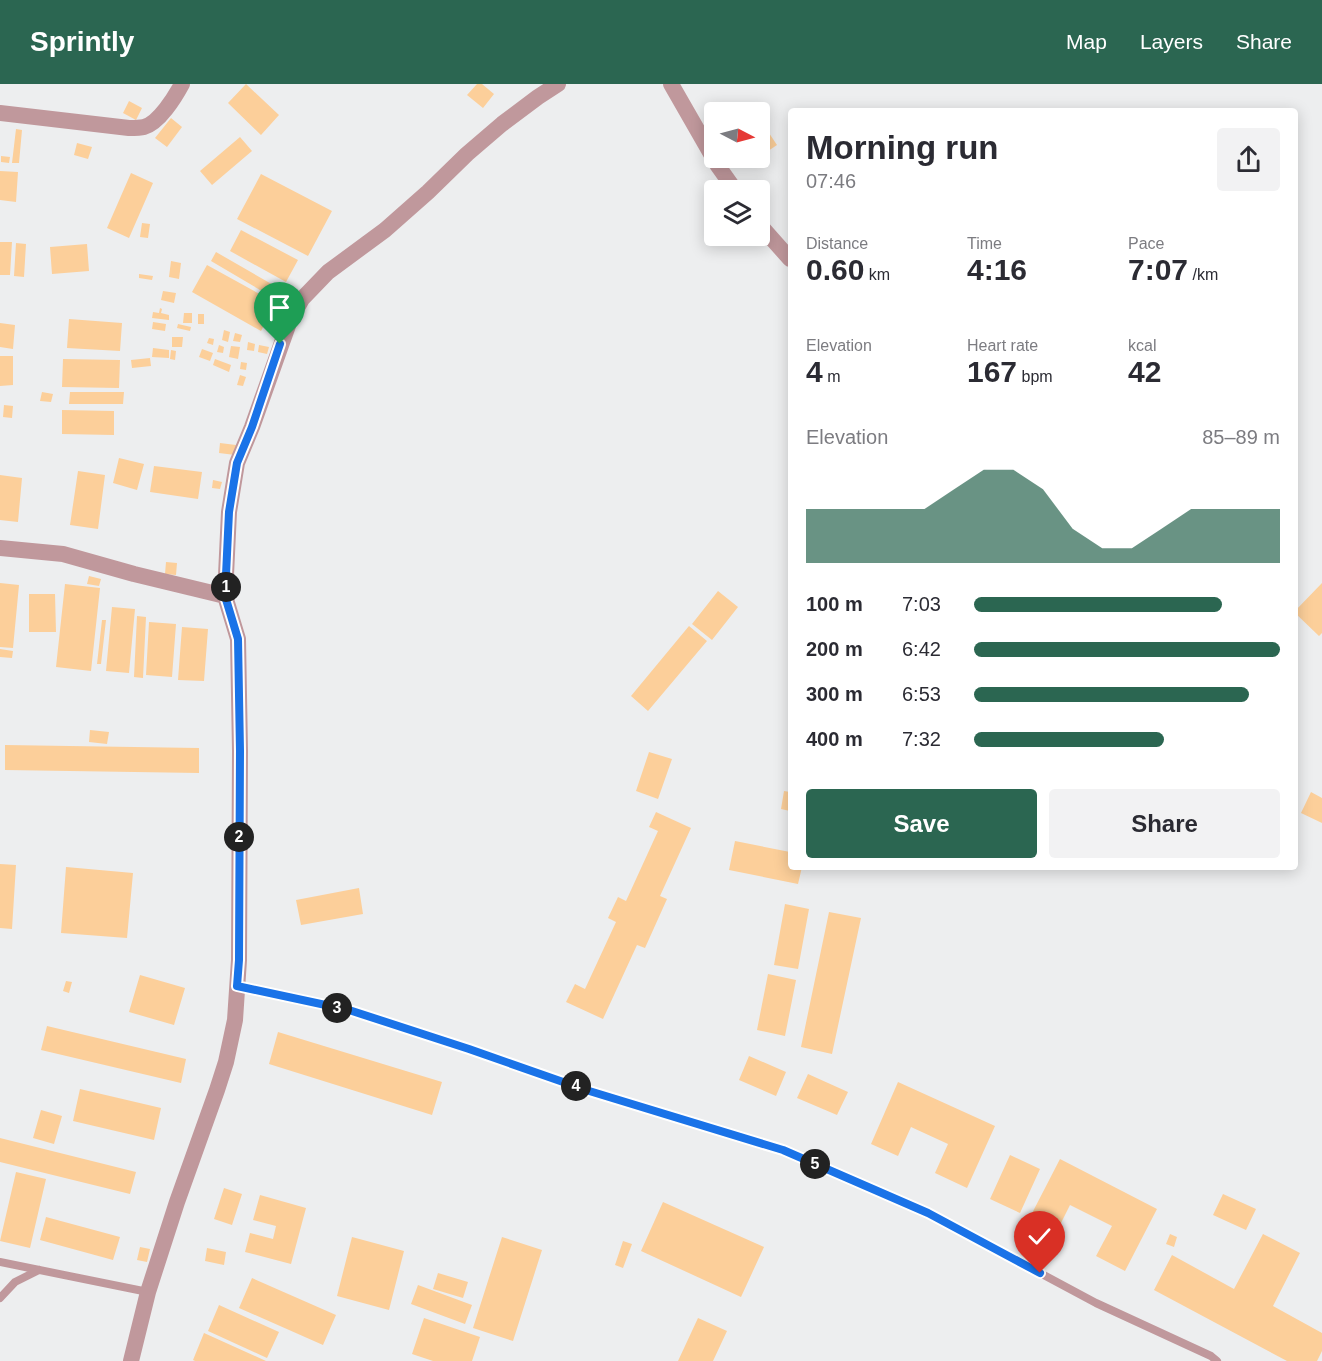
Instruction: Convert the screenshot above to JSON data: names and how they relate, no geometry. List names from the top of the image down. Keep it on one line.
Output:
{"north":"right","page":{"header":"Sprintly","nav":["Map","Layers","Share"],"heading":["Morning run","07:46"],"stats":[["Distance","0.60 km"],["Time","4:16"],["Pace","7:07 /km"],["Elevation","4 m"],["Heart rate","167 bpm"],["kcal","42"]],"chart":["Elevation","85–89 m"],"pins":["1","2","3","4","5"],"list":[{"name":"100 m","note":"7:03"},{"name":"200 m","note":"6:42"},{"name":"300 m","note":"6:53"},{"name":"400 m","note":"7:32"}],"buttons":["Save","Share"]}}
